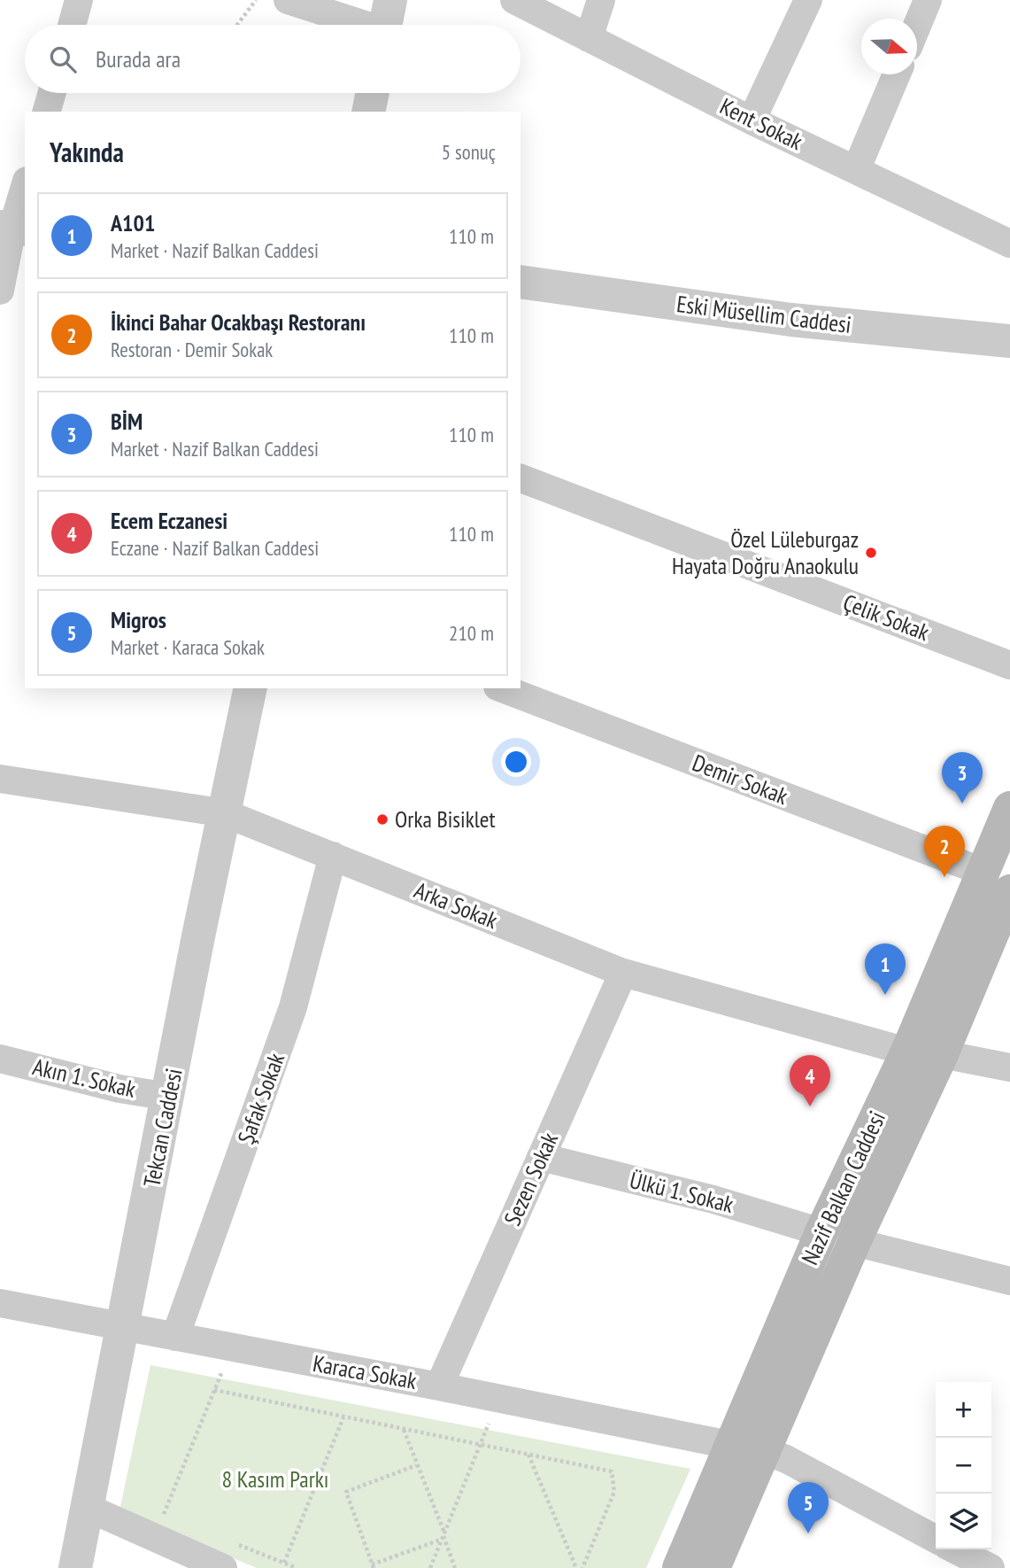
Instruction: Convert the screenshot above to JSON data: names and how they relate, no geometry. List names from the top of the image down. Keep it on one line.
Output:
{"streets":{"main road":["Nazif Balkan Caddesi"],"street":["Kent Sokak","Eski Müsellim Caddesi","Çelik Sokak","Demir Sokak","Arka Sokak","Akın 1. Sokak","Şafak Sokak","Tekcan Caddesi","Sezen Sokak","Ülkü 1. Sokak","Karaca Sokak"]},"crossings":[["Demir Sokak","Nazif Balkan Caddesi"],["Arka Sokak","Şafak Sokak"],["Arka Sokak","Tekcan Caddesi"],["Arka Sokak","Sezen Sokak"],["Arka Sokak","Nazif Balkan Caddesi"],["Akın 1. Sokak","Tekcan Caddesi"],["Şafak Sokak","Karaca Sokak"],["Tekcan Caddesi","Karaca Sokak"],["Sezen Sokak","Ülkü 1. Sokak"],["Sezen Sokak","Karaca Sokak"],["Nazif Balkan Caddesi","Ülkü 1. Sokak"],["Nazif Balkan Caddesi","Karaca Sokak"]],"parks":["8 Kasım Parkı"],"places":["Özel Lüleburgaz Hayata Doğru Anaokulu","Orka Bisiklet"],"north":"right","page":{"search":"Burada ara","heading":["Yakında","5 sonuç"],"list":[{"mark":"1","name":"A101","note":"Market · Nazif Balkan Caddesi","value":"110 m"},{"mark":"2","name":"İkinci Bahar Ocakbaşı Restoranı","note":"Restoran · Demir Sokak","value":"110 m"},{"mark":"3","name":"BİM","note":"Market · Nazif Balkan Caddesi","value":"110 m"},{"mark":"4","name":"Ecem Eczanesi","note":"Eczane · Nazif Balkan Caddesi","value":"110 m"},{"mark":"5","name":"Migros","note":"Market · Karaca Sokak","value":"210 m"}],"pins":["3","2","1","4","5"],"map_buttons":["+","−"]}}
